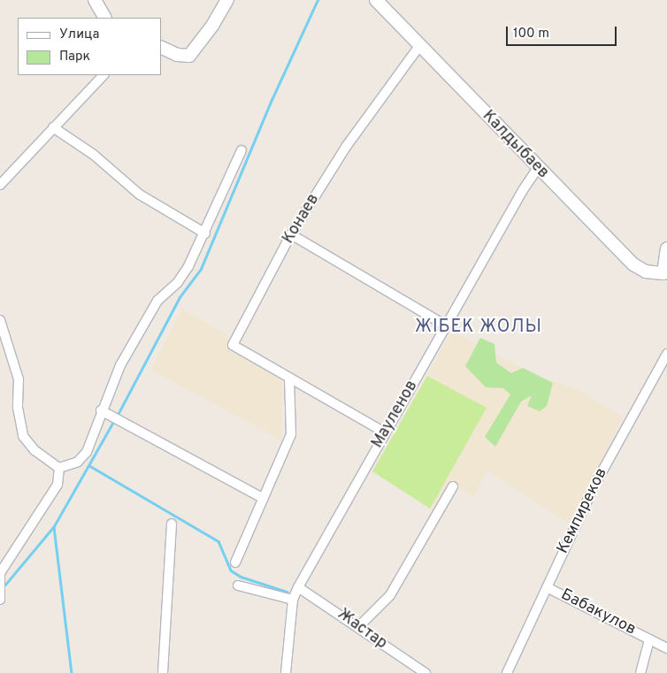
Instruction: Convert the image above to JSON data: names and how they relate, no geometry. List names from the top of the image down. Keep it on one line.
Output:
{"streets":{"main road":["Калдыбаев"],"street":["Конаев","Мауленов","Кемпиреков","Бабакулов","Жастар"]},"crossings":[["Калдыбаев","Конаев"],["Калдыбаев","Мауленов"],["Конаев","Мауленов"],["Мауленов","Жастар"],["Кемпиреков","Бабакулов"]],"districts":["ЖІБЕК ЖОЛЫ"],"legend":["Улица","Парк"],"scale_bar":"100 m"}
